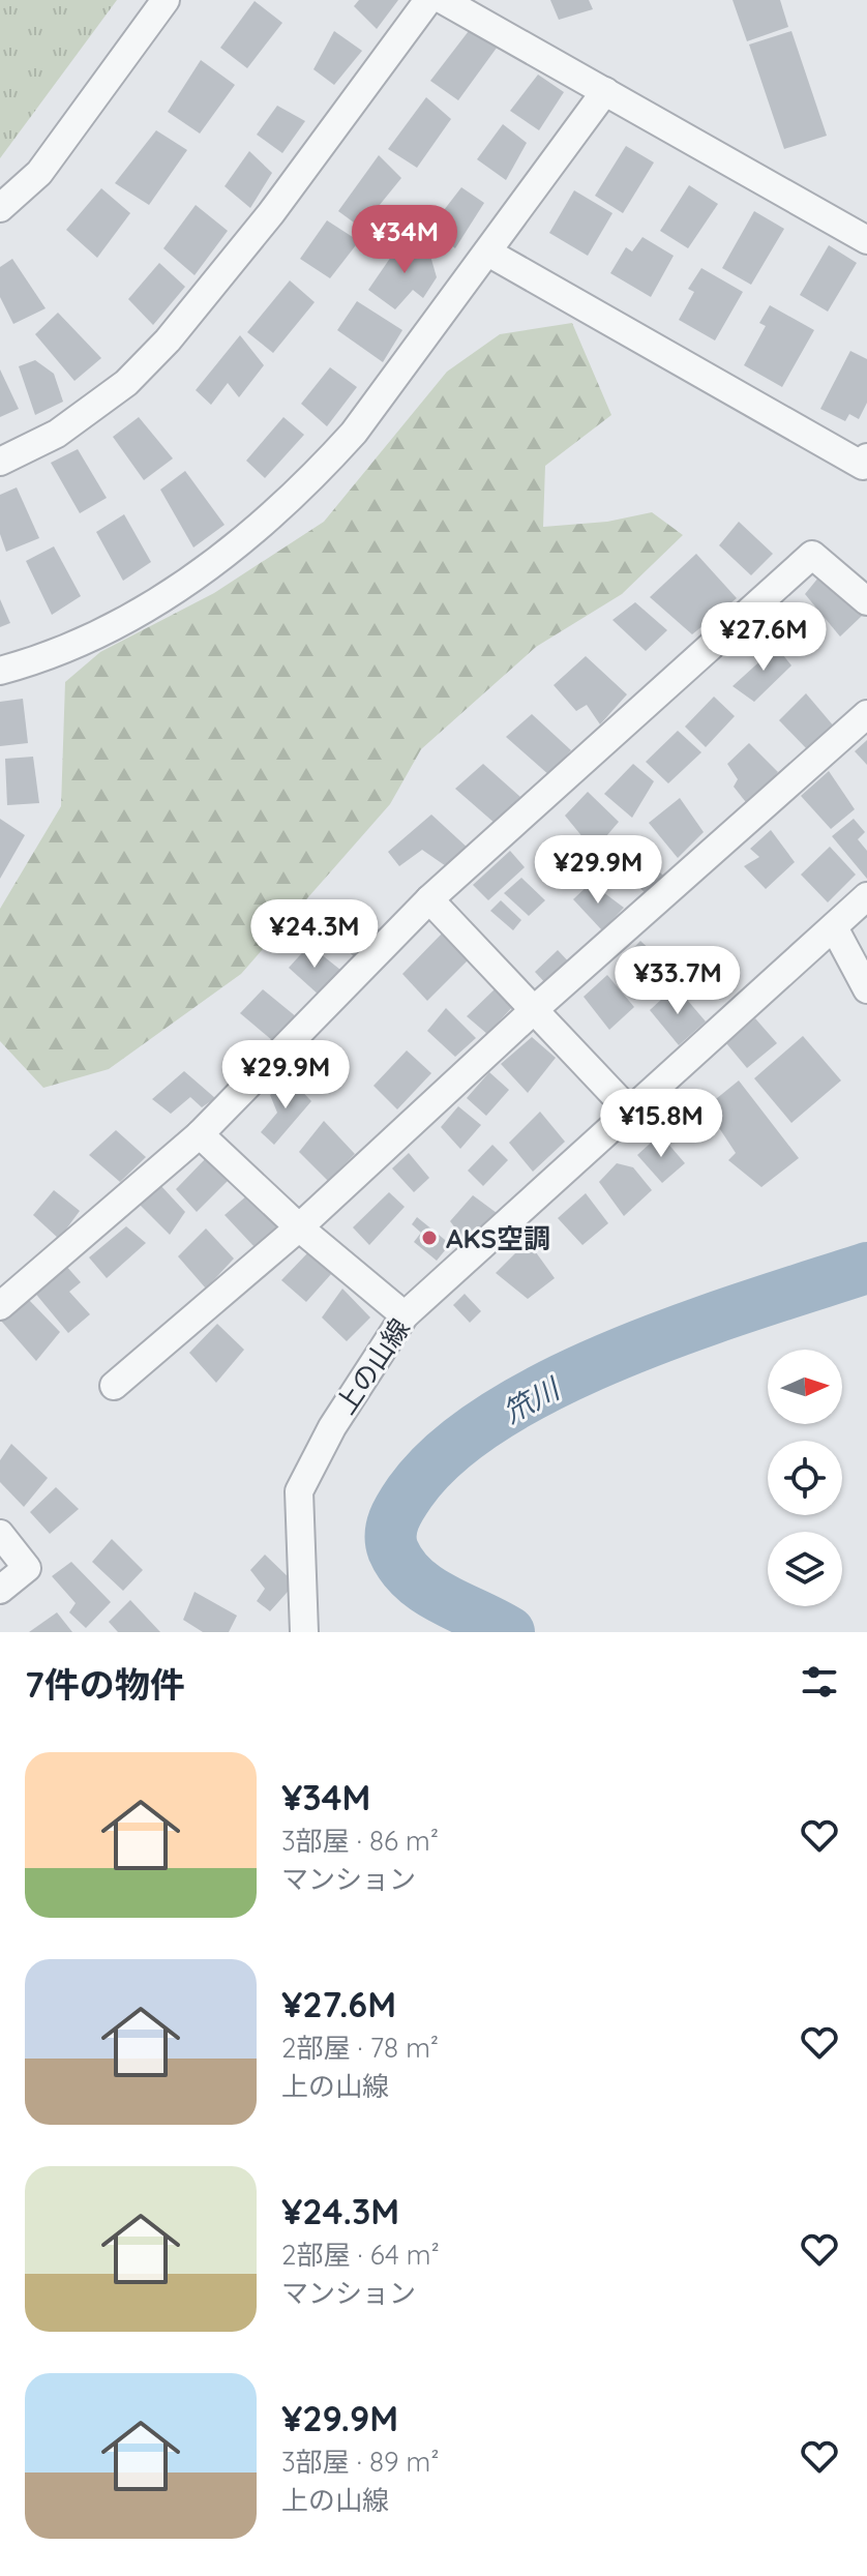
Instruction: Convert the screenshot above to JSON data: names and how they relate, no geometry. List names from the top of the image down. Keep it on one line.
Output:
{"streets":{"street":["上の山線"]},"water":["笊川"],"places":["AKS空調"],"north":"right","page":{"price":["¥34M","¥27.6M","¥29.9M","¥24.3M","¥33.7M","¥29.9M","¥15.8M"],"heading":"7件の物件","list":[{"name":"¥34M","note":"3部屋 · 86 m² · マンション"},{"name":"¥27.6M","note":"2部屋 · 78 m² · 上の山線"},{"name":"¥24.3M","note":"2部屋 · 64 m² · マンション"},{"name":"¥29.9M","note":"3部屋 · 89 m² · 上の山線"}]}}
